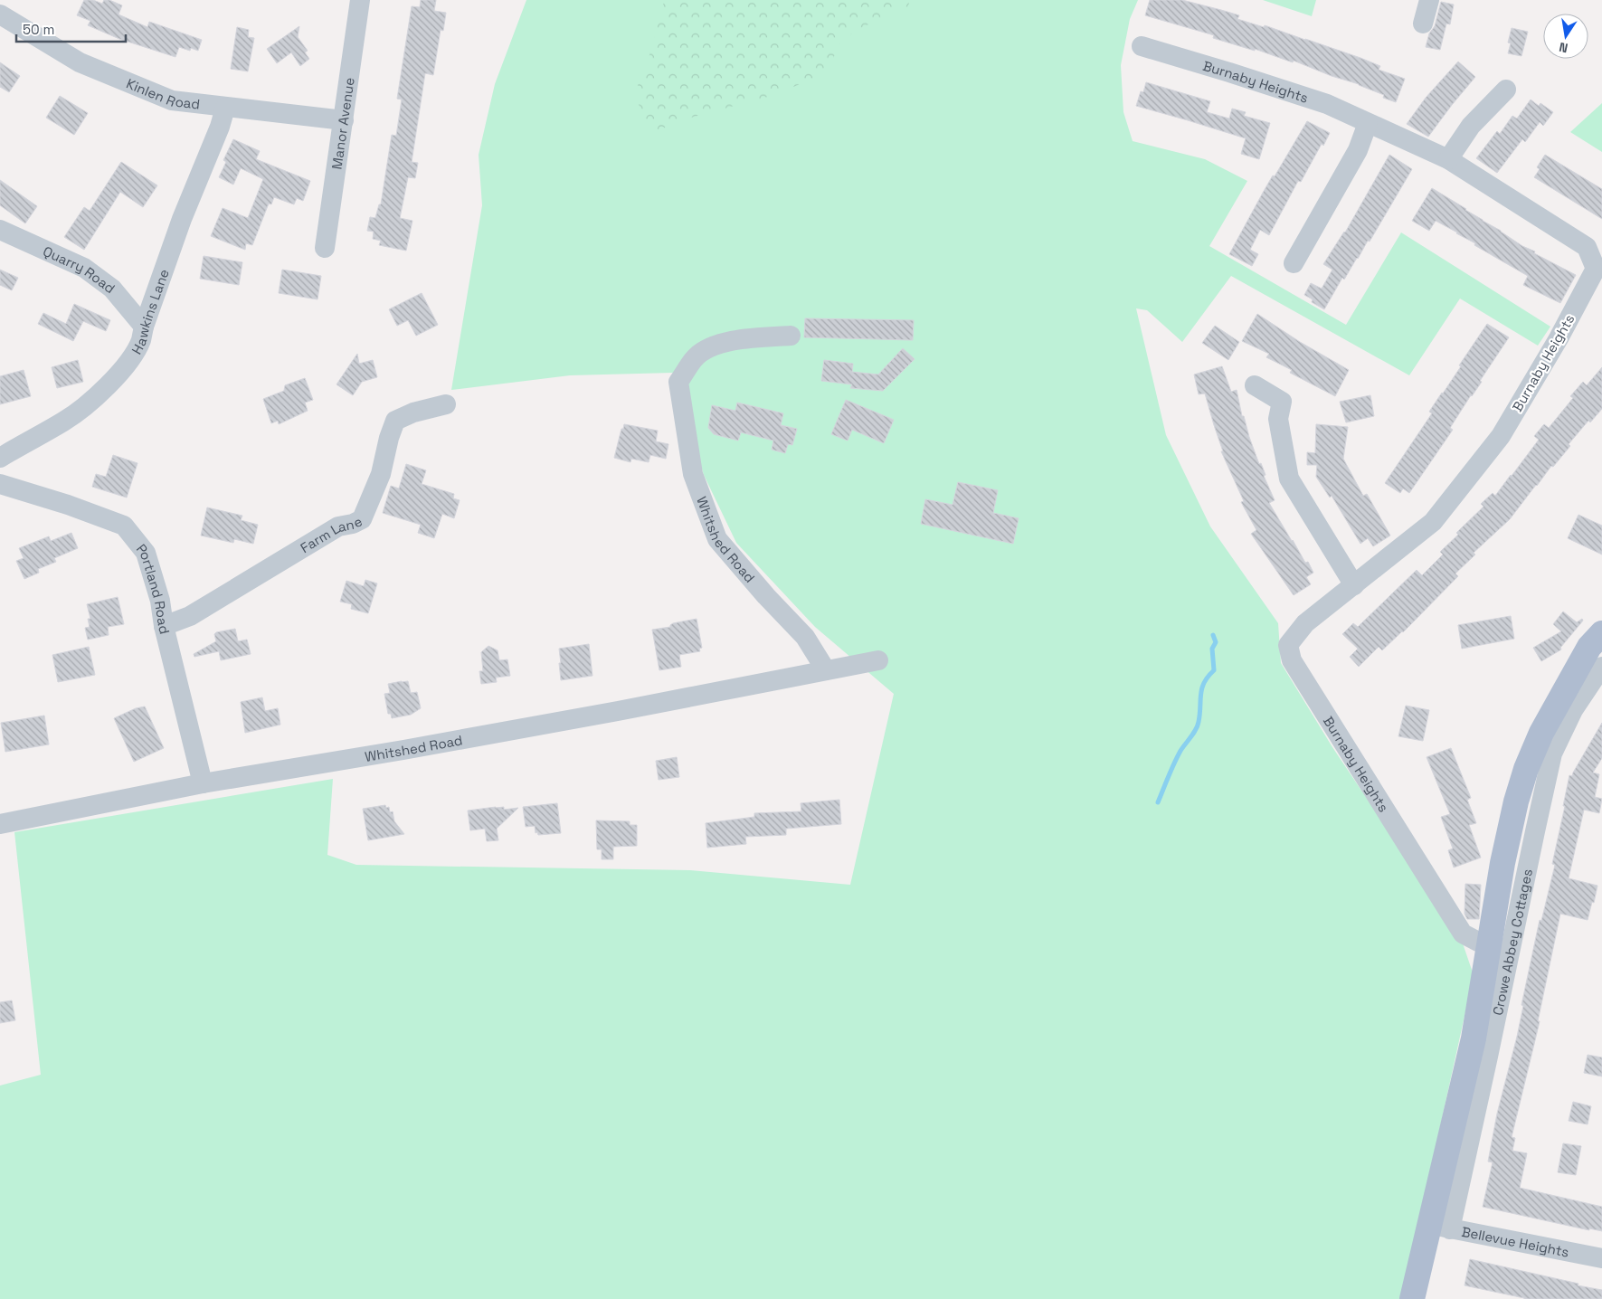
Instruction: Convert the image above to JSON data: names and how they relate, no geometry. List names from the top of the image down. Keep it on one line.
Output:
{"streets":{"street":["Burnaby Heights","Kinlen Road","Manor Avenue","Quarry Road","Hawkins Lane","Farm Lane","Whitshed Road","Portland Road","Crowe Abbey Cottages","Bellevue Heights"]},"crossings":[["Kinlen Road","Manor Avenue"],["Kinlen Road","Hawkins Lane"],["Quarry Road","Hawkins Lane"],["Farm Lane","Portland Road"],["Whitshed Road","Portland Road"],["Crowe Abbey Cottages","Bellevue Heights"]],"scale_bar":"50 m","north":"bottom"}
